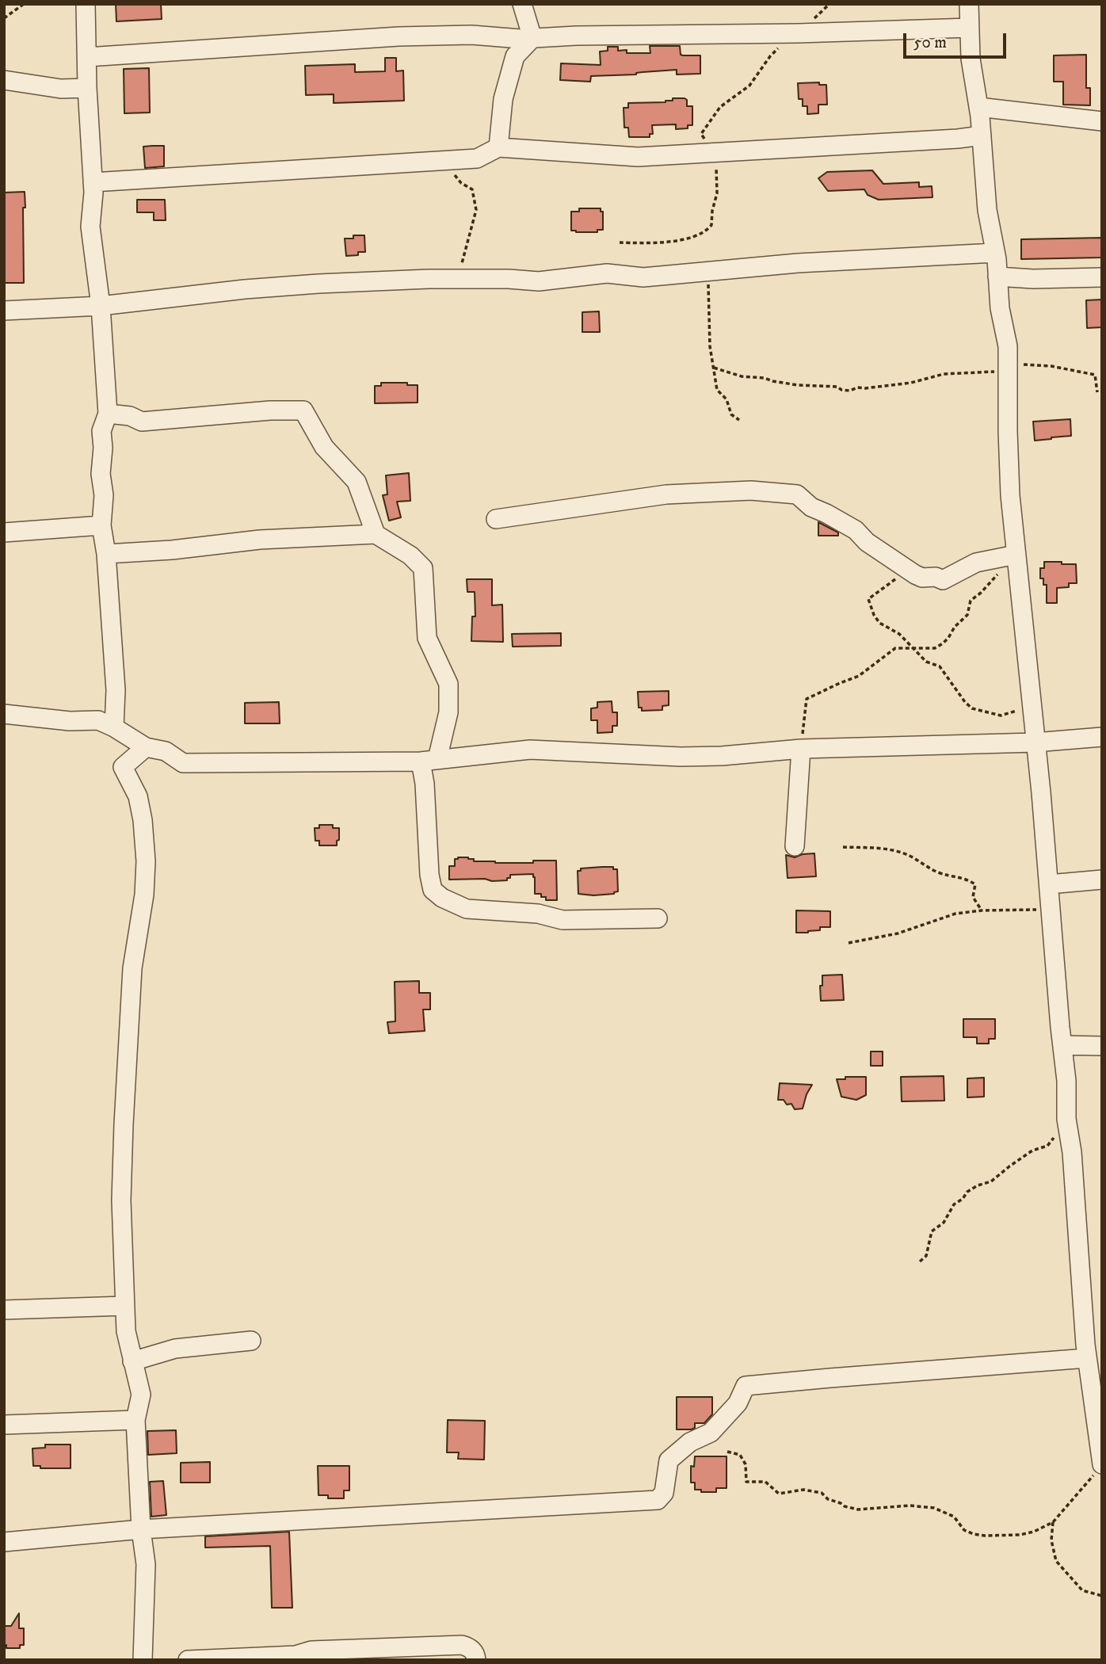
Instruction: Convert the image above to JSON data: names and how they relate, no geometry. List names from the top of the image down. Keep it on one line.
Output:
{"scale_bar":"50 m"}
